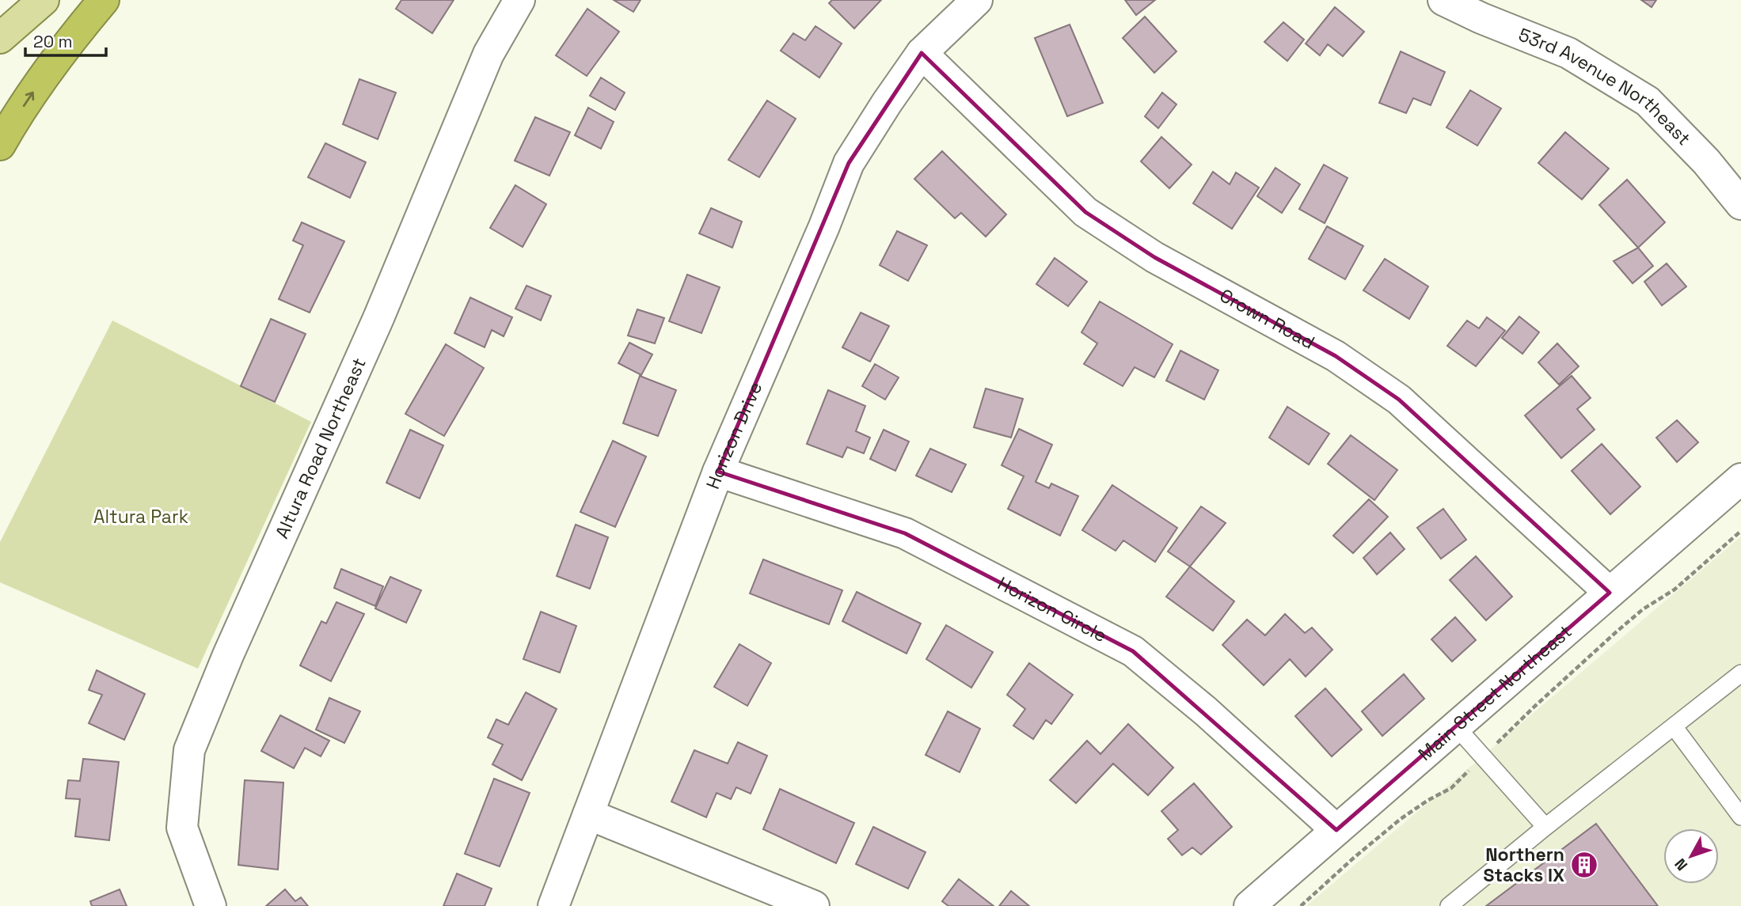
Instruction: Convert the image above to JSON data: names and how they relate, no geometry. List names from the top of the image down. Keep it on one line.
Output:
{"streets":{"street":["53rd Avenue Northeast","Crown Road","Horizon Drive","Altura Road Northeast","Horizon Circle","Main Street Northeast"]},"crossings":[["Crown Road","Horizon Drive"],["Crown Road","Main Street Northeast"],["Horizon Drive","Horizon Circle"],["Horizon Circle","Main Street Northeast"]],"parks":["Altura Park"],"places":{"building":["Northern Stacks IX"]},"scale_bar":"20 m","north":"bottom left"}
